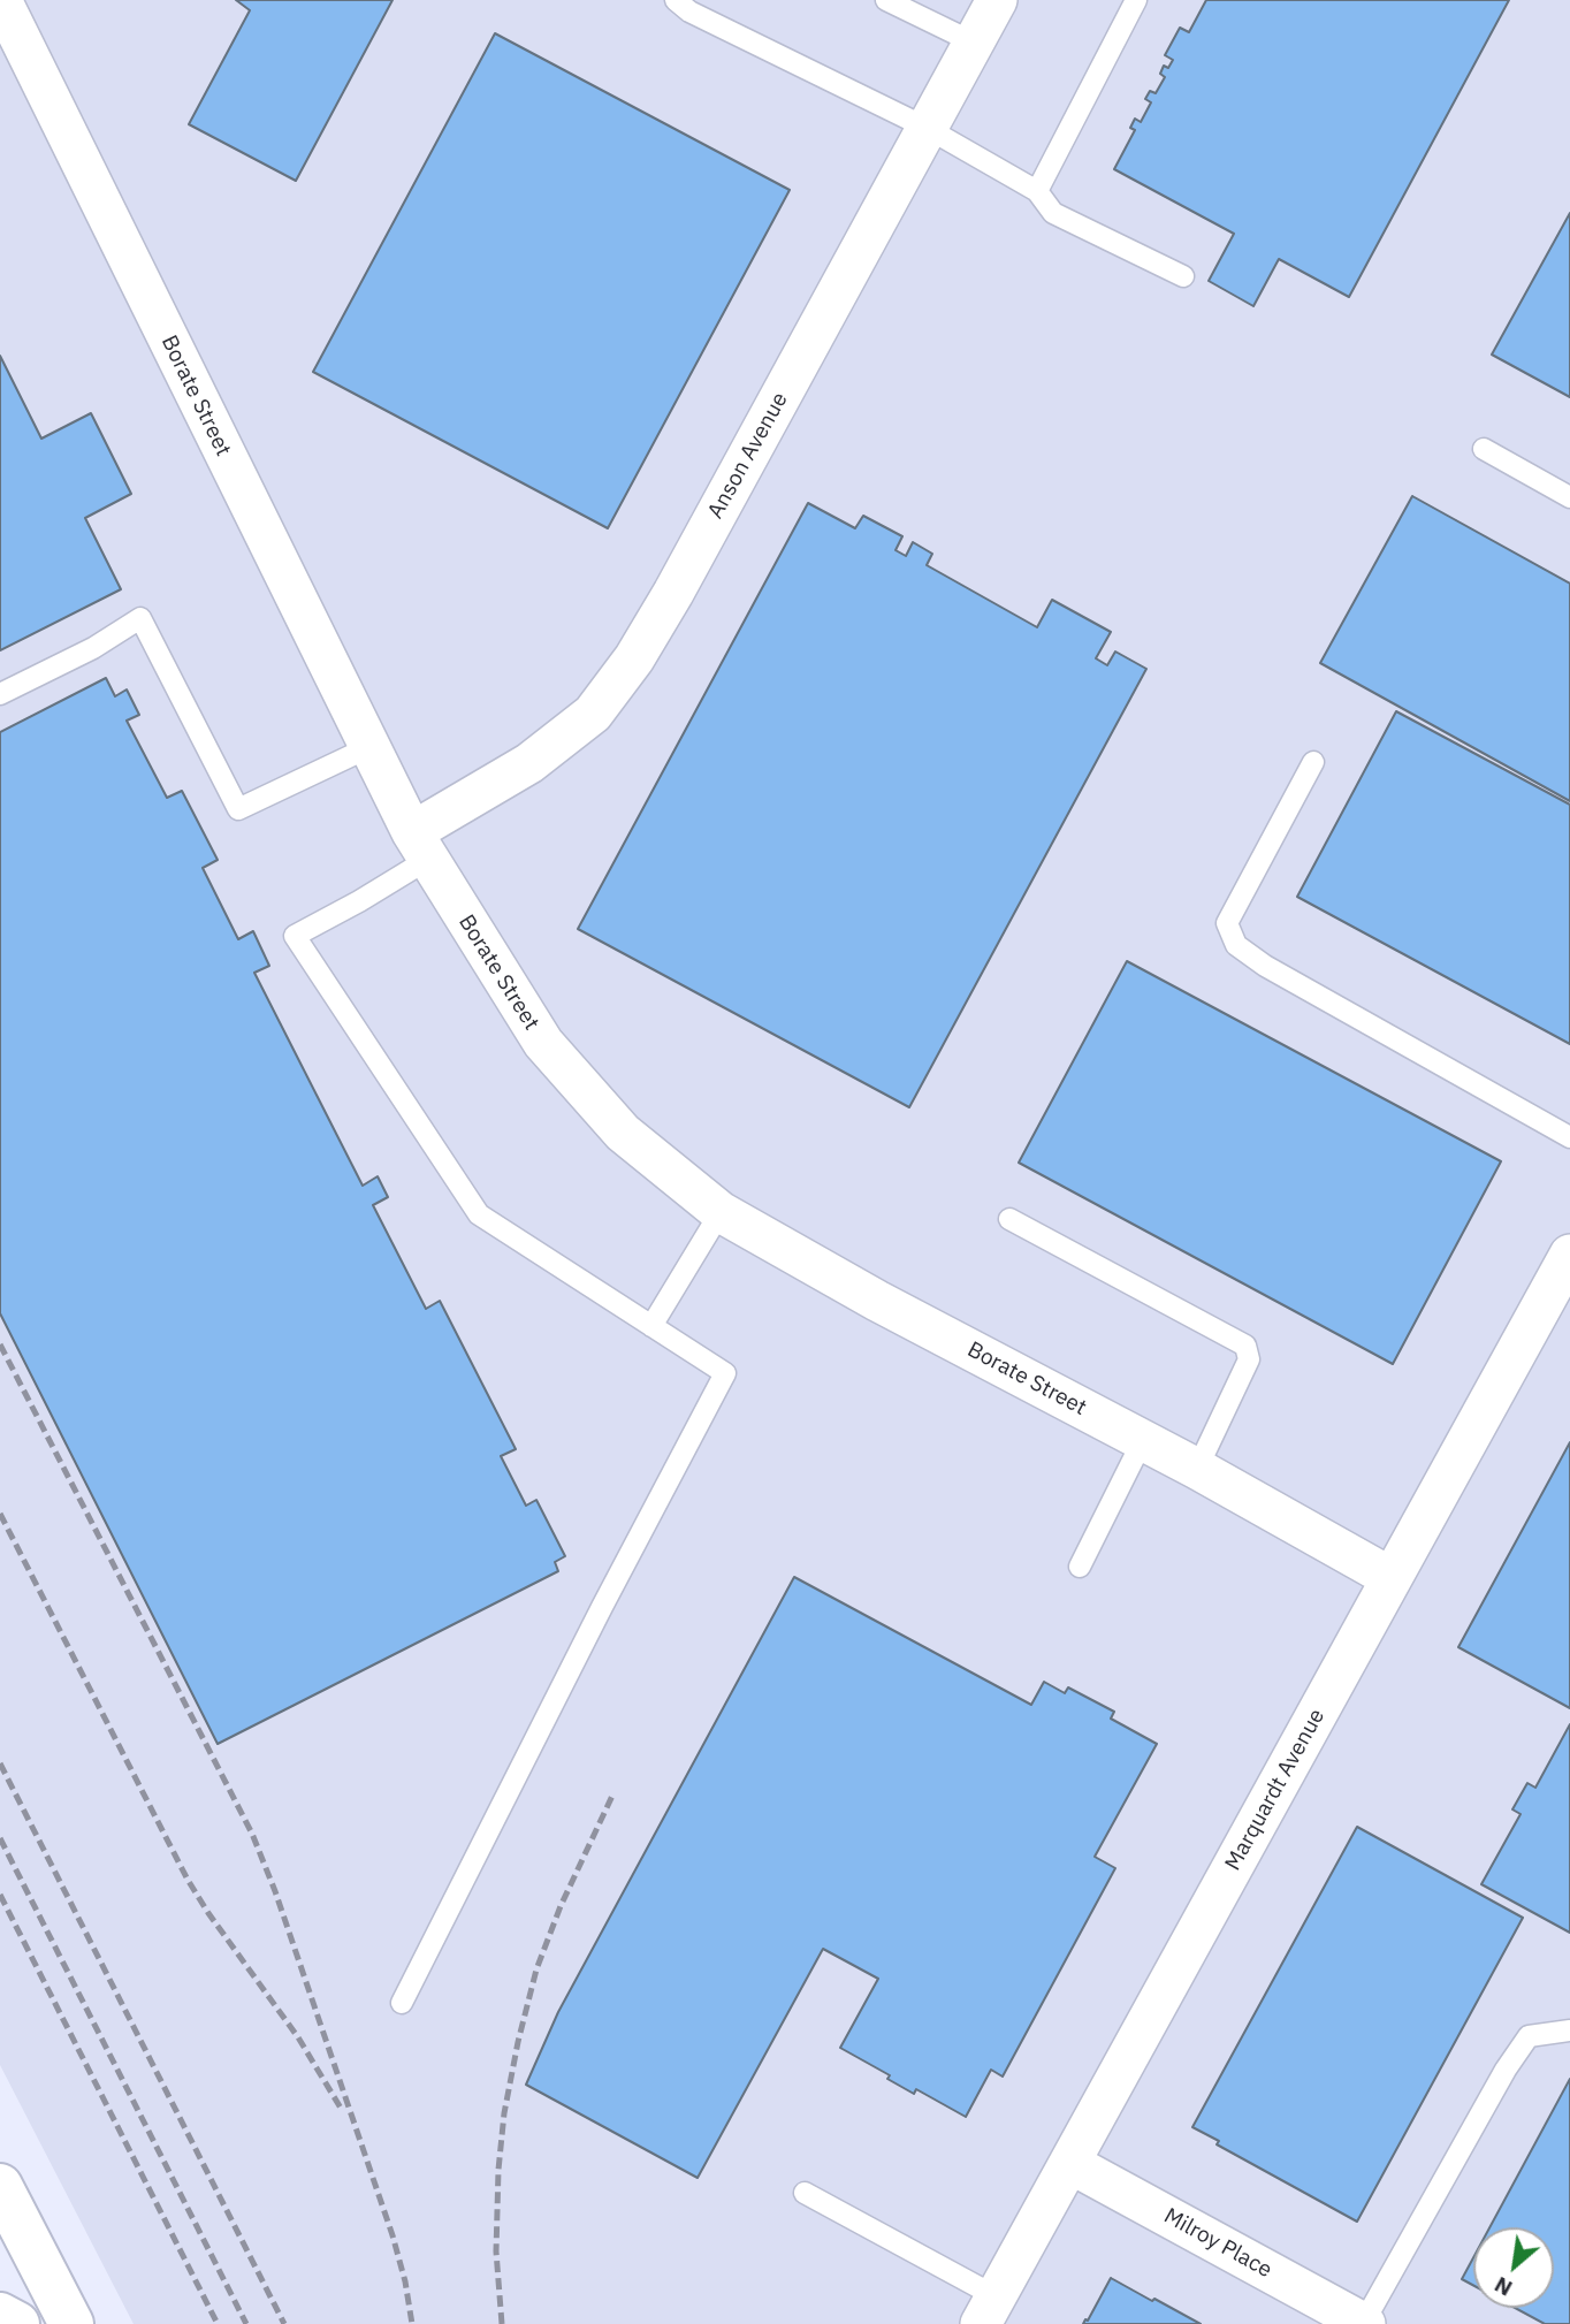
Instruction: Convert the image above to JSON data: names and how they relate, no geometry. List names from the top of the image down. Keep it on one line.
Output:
{"streets":{"street":["Borate Street","Anson Avenue","Marquardt Avenue","Milroy Place"]},"crossings":[["Borate Street","Anson Avenue"],["Borate Street","Marquardt Avenue"],["Marquardt Avenue","Milroy Place"]],"north":"bottom left"}
